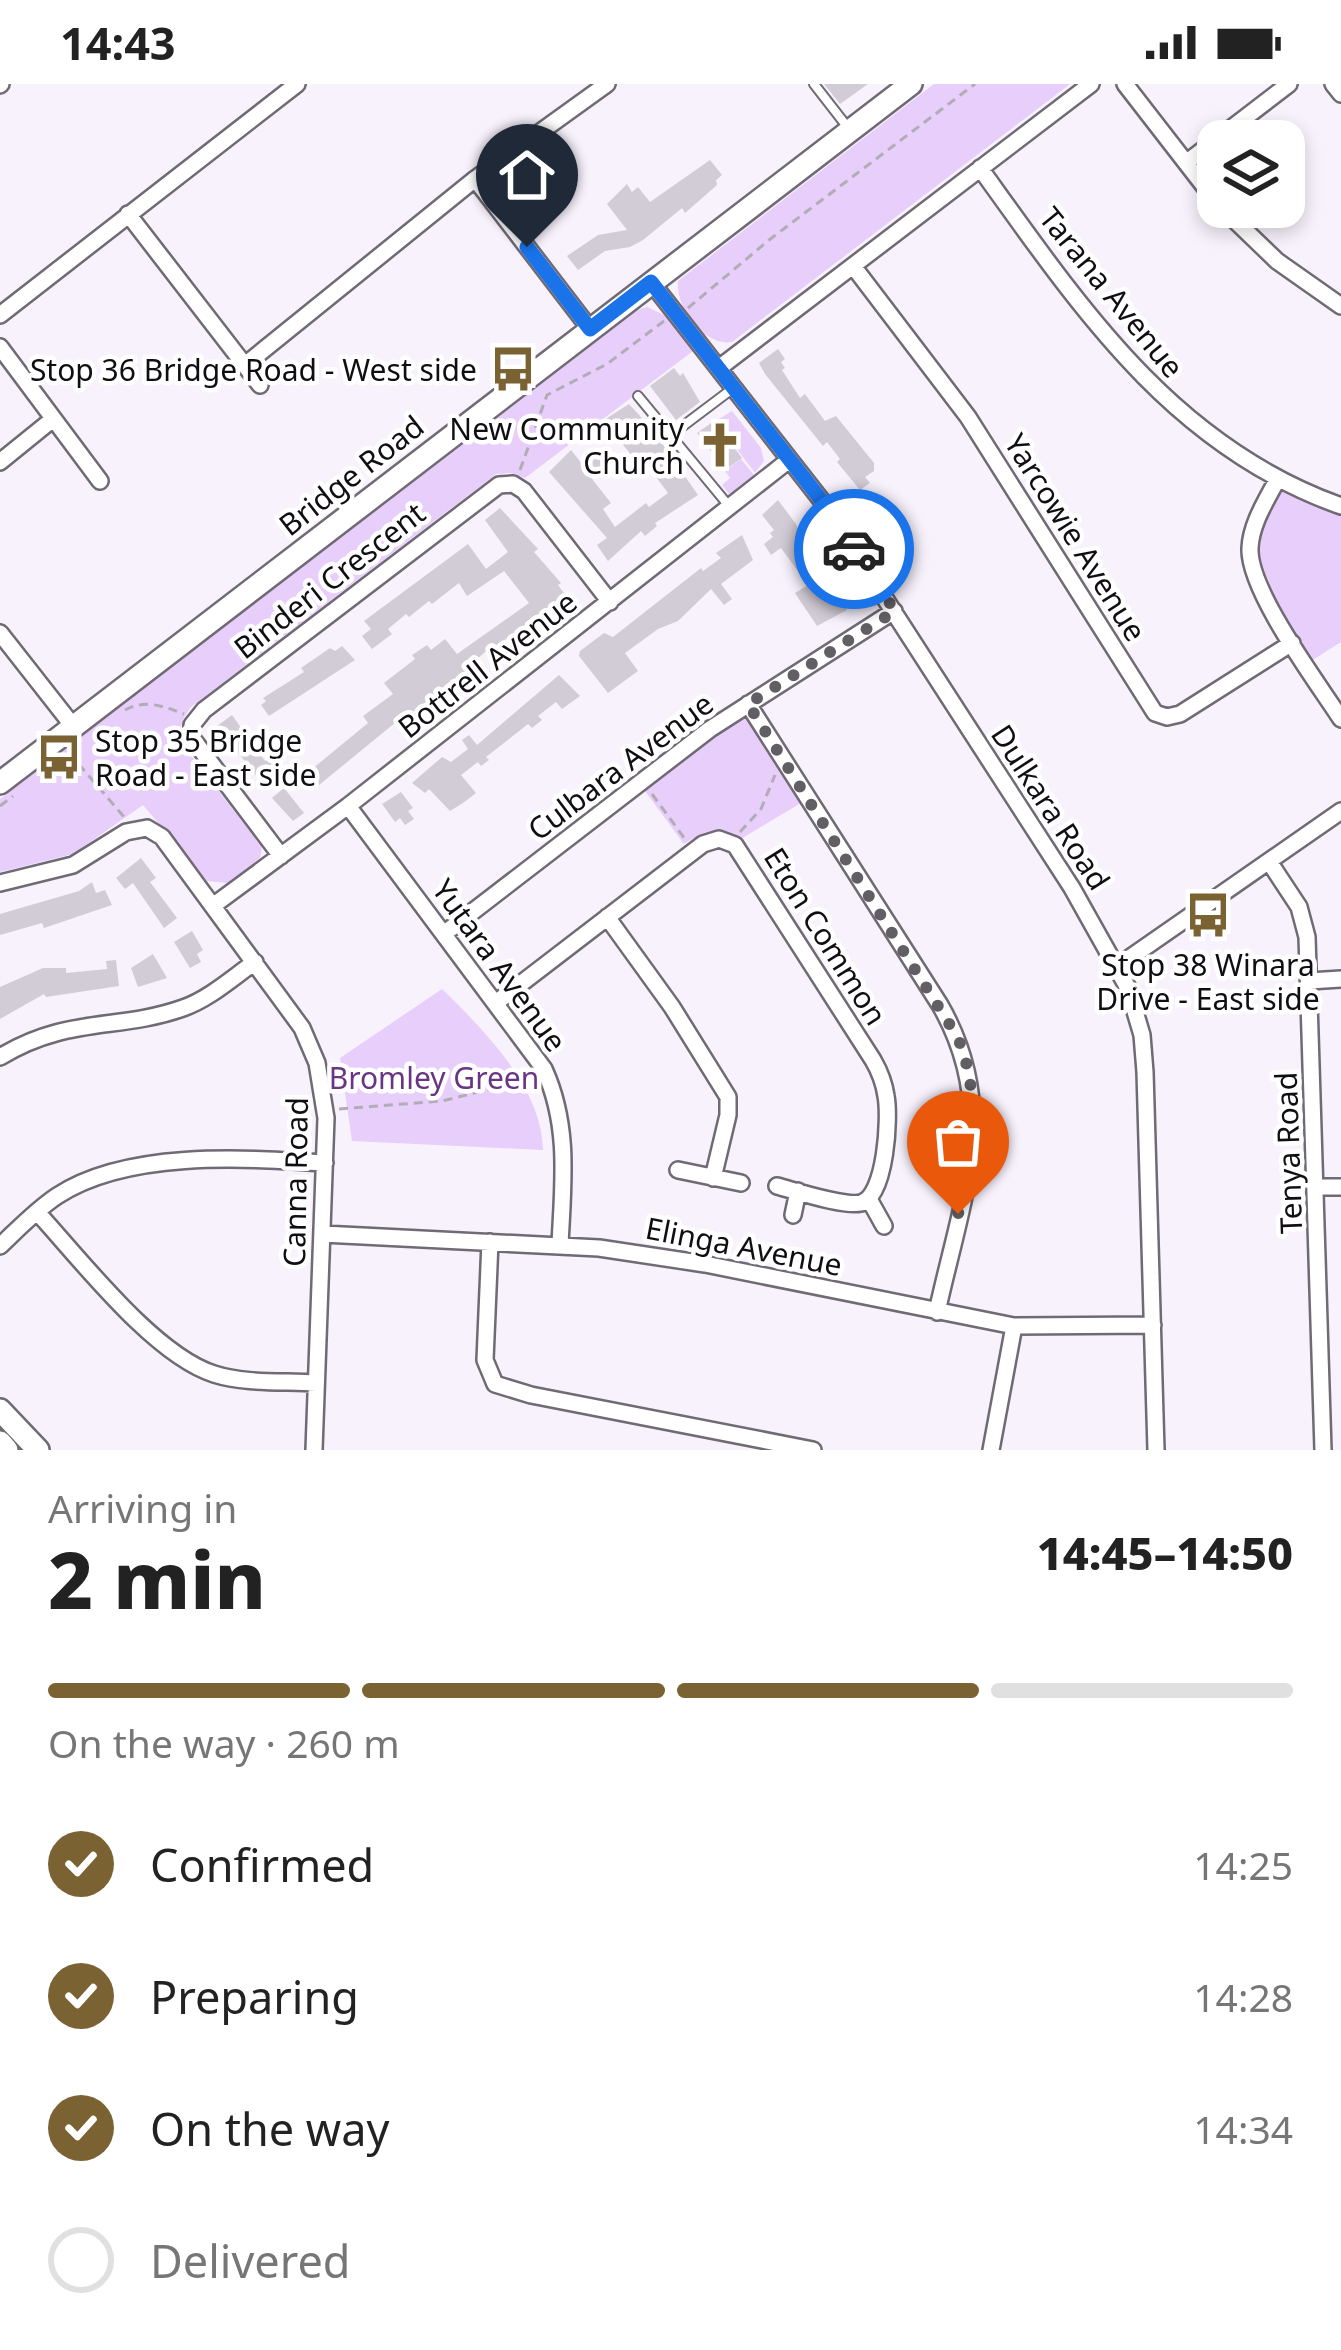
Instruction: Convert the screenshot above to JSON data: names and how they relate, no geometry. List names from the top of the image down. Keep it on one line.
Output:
{"streets":{"main road":["Bridge Road"],"street":["Tarana Avenue","Yarcowie Avenue","Binderi Crescent","Bottrell Avenue","Culbara Avenue","Dulkara Road","Eton Common","Yutara Avenue","Tenya Road","Canna Road","Elinga Avenue"]},"crossings":[["Bridge Road","Dulkara Road"],["Bottrell Avenue","Dulkara Road"],["Bottrell Avenue","Yutara Avenue"],["Bottrell Avenue","Canna Road"],["Culbara Avenue","Dulkara Road"],["Culbara Avenue","Yutara Avenue"],["Dulkara Road","Elinga Avenue"],["Eton Common","Yutara Avenue"],["Yutara Avenue","Elinga Avenue"],["Canna Road","Elinga Avenue"]],"parks":["Bromley Green"],"places":{"bus stop":["Stop 36 Bridge Road - West side","Stop 35 Bridge Road - East side","Stop 38 Winara Drive - East side"],"church":["New Community Church"]},"page":{"status":"14:43","heading":["2 min","Arriving in","14:45–14:50"],"bar":"On the way · 260 m","list":[["Confirmed","14:25"],["Preparing","14:28"],["On the way","14:34"],"Delivered"]}}
